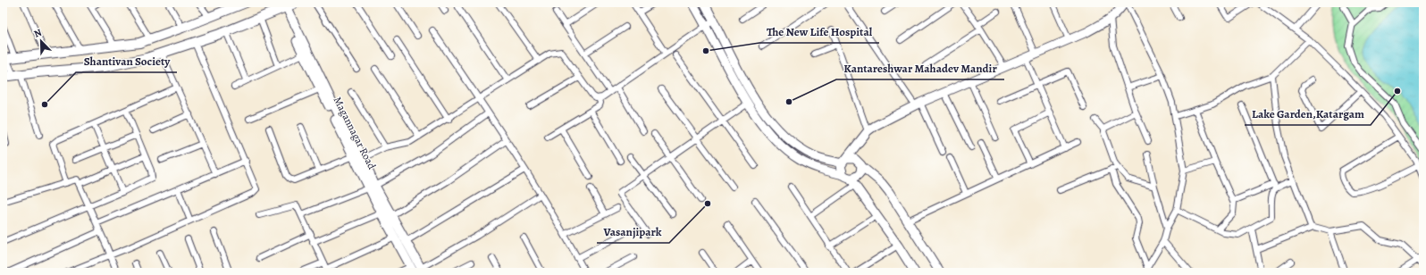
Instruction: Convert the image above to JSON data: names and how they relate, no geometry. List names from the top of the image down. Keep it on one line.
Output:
{"streets":{"street":["Magannagar Road"]},"places":["The New Life Hospital","Lake Garden,Katargam","Kantareshwar Mahadev Mandir","Shantivan Society","Vasanjipark"],"north":"top left"}
